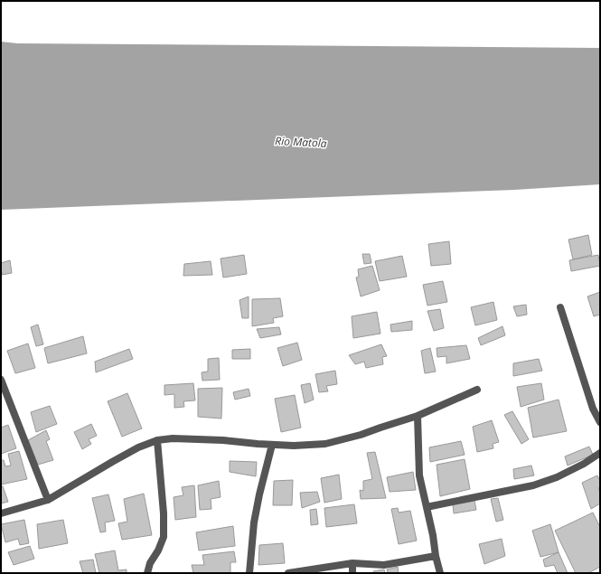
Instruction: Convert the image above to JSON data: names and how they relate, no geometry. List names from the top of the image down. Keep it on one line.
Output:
{"water":["Rio Matola"]}
